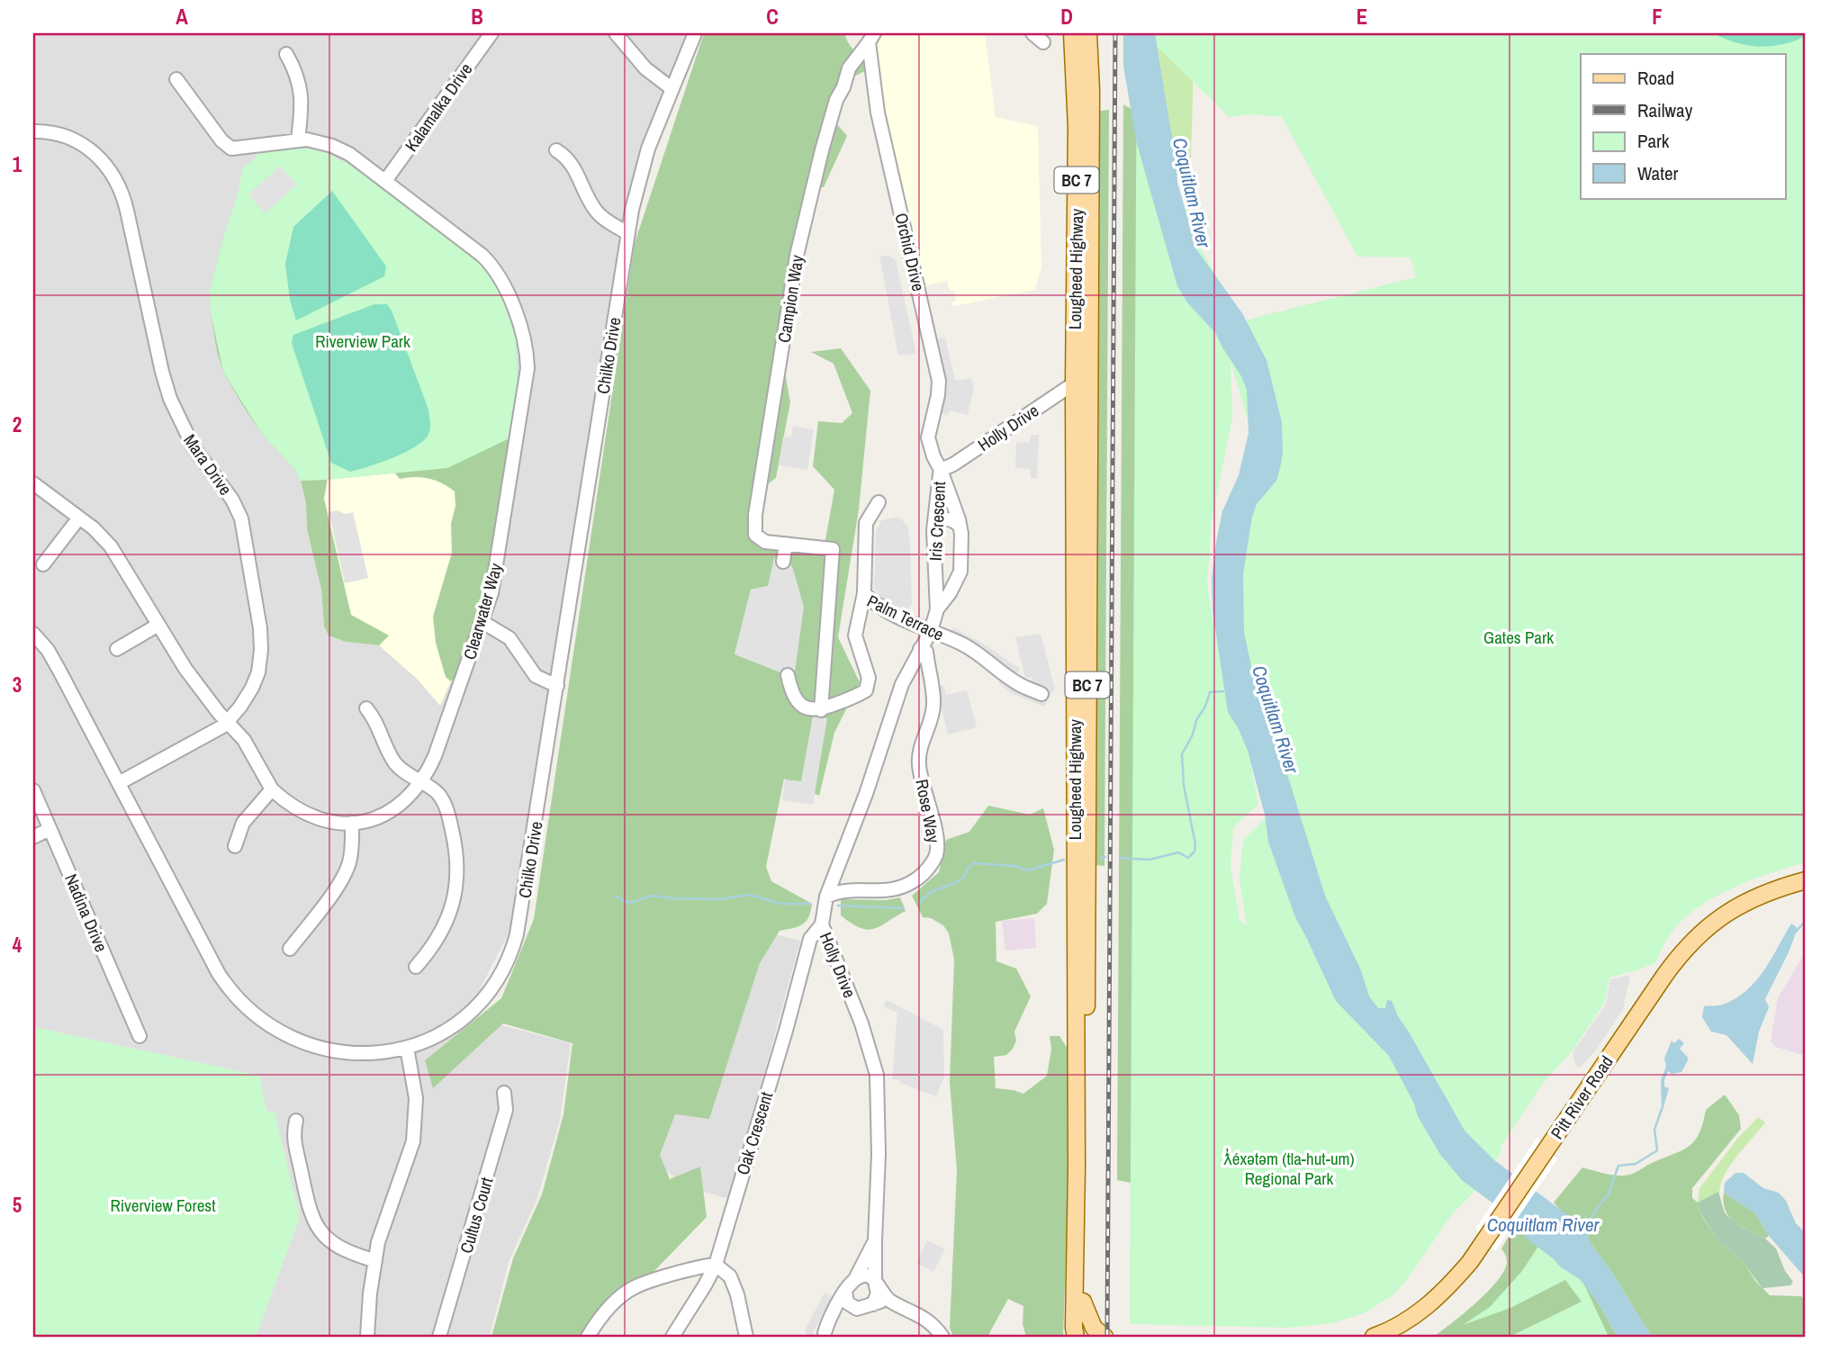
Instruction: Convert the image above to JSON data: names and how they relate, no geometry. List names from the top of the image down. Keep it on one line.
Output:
{"streets":{"main road":["BC 7","Lougheed Highway","Pitt River Road"],"street":["Kalamalka Drive","Orchid Drive","Campion Way","Chilko Drive","Holly Drive","Mara Drive","Iris Crescent","Clearwater Way","Palm Terrace","Rose Way","Nadina Drive","Oak Crescent","Cultus Court"]},"crossings":[["Kalamalka Drive","Clearwater Way"],["Orchid Drive","Campion Way"],["Orchid Drive","Holly Drive"],["Orchid Drive","Iris Crescent"],["Lougheed Highway","Holly Drive"],["Campion Way","Palm Terrace"],["Chilko Drive","Mara Drive"],["Holly Drive","Iris Crescent"],["Holly Drive","Palm Terrace"],["Holly Drive","Rose Way"],["Holly Drive","Oak Crescent"],["Mara Drive","Clearwater Way"],["Iris Crescent","Palm Terrace"]],"water":["Coquitlam River"],"parks":["Riverview Park","Gates Park","ƛ̓éxətəm (tla-hut-um) Regional Park","Riverview Forest"],"legend":["Road","Railway","Park","Water"],"grid":{"columns":["A","B","C","D","E","F"],"rows":["1","2","3","4","5"]}}
